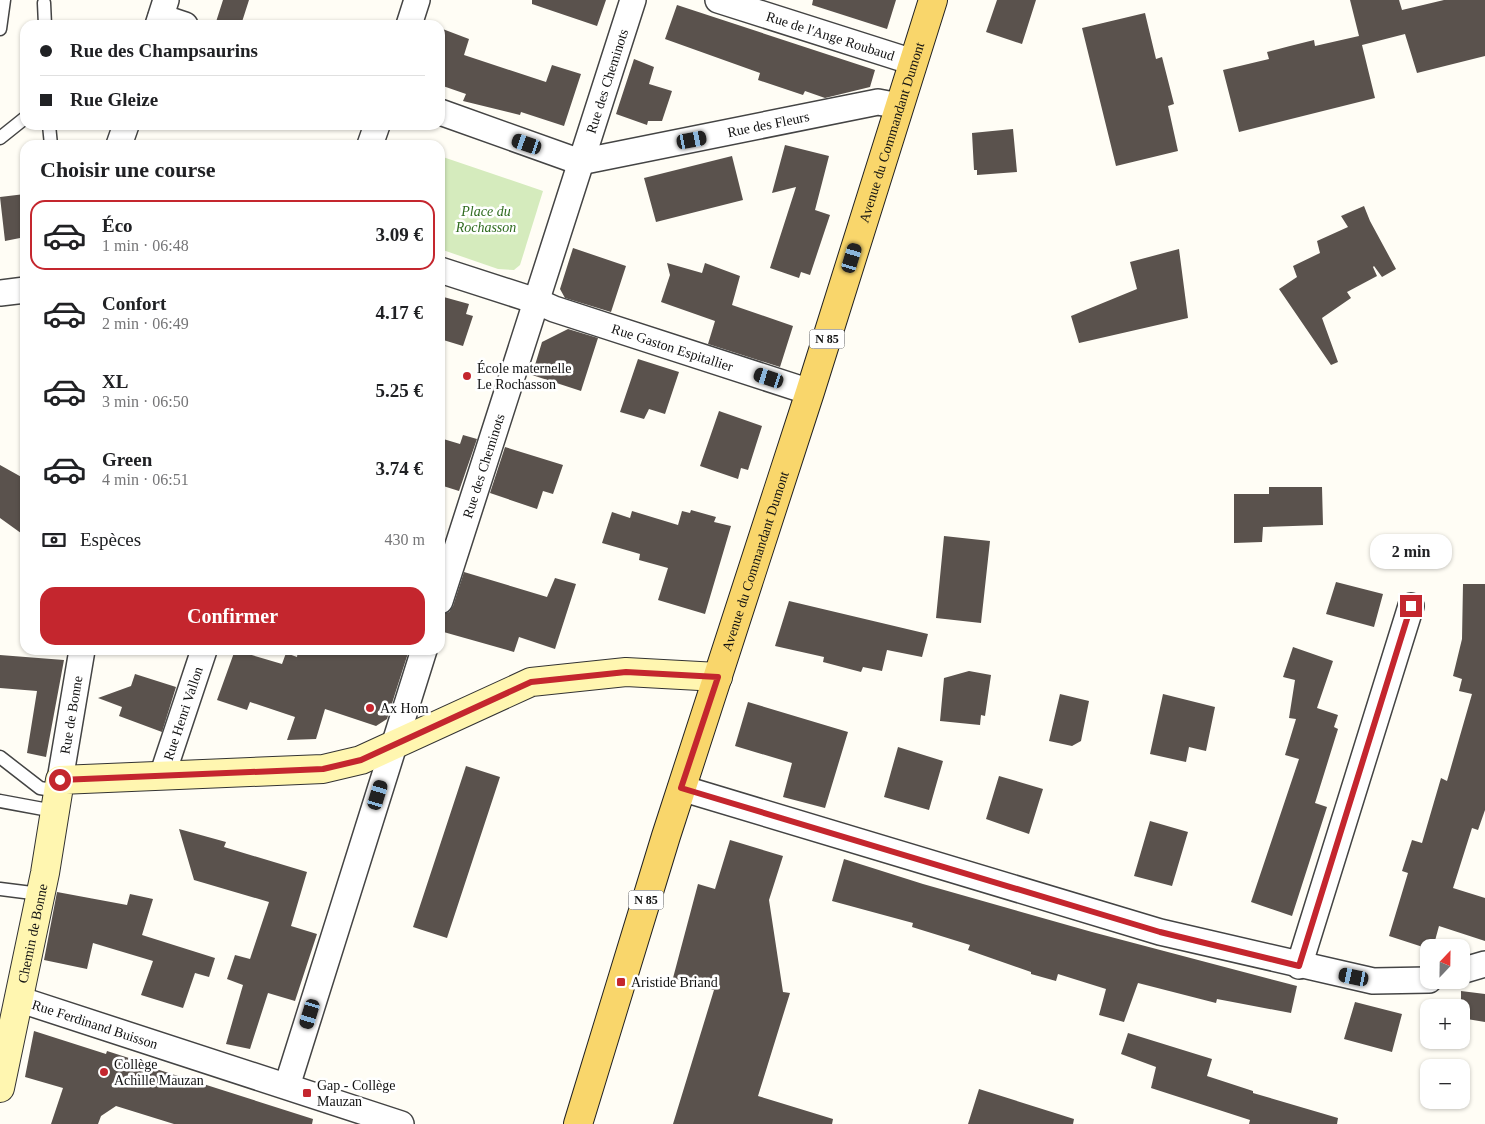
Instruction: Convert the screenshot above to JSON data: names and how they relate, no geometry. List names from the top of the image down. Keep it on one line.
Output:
{"streets":{"main road":["Avenue du Commandant Dumont","N 85","Chemin de Bonne"],"street":["Rue de l'Ange Roubaud","Rue des Cheminots","Rue des Fleurs","Rue Gaston Espitallier","Rue Henri Vallon","Rue de Bonne","Rue Ferdinand Buisson"]},"crossings":[["Rue de l'Ange Roubaud","Avenue du Commandant Dumont"],["Rue des Cheminots","Rue des Fleurs"],["Rue des Cheminots","Rue Gaston Espitallier"],["Rue des Fleurs","Avenue du Commandant Dumont"],["Avenue du Commandant Dumont","Rue Gaston Espitallier"],["Rue de Bonne","Chemin de Bonne"],["Chemin de Bonne","Rue Ferdinand Buisson"]],"parks":["Place du Rochasson"],"places":{"other":["École maternelle Le Rochasson","Ax Hom","Collège Achille Mauzan"],"transit":["Aristide Briand","Gap - Collège Mauzan"]},"north":"top","page":{"banner":["Rue des Champsaurins","Rue Gleize"],"heading":"Choisir une course","list":[{"name":"Éco","note":"1 min · 06:48","value":"3.09 €"},{"name":"Confort","note":"2 min · 06:49","value":"4.17 €"},{"name":"XL","note":"3 min · 06:50","value":"5.25 €"},{"name":"Green","note":"4 min · 06:51","value":"3.74 €"}],"pay":["Espèces","430 m"],"bubble":"2 min","buttons":"Confirmer","map_buttons":["+","−"]}}
